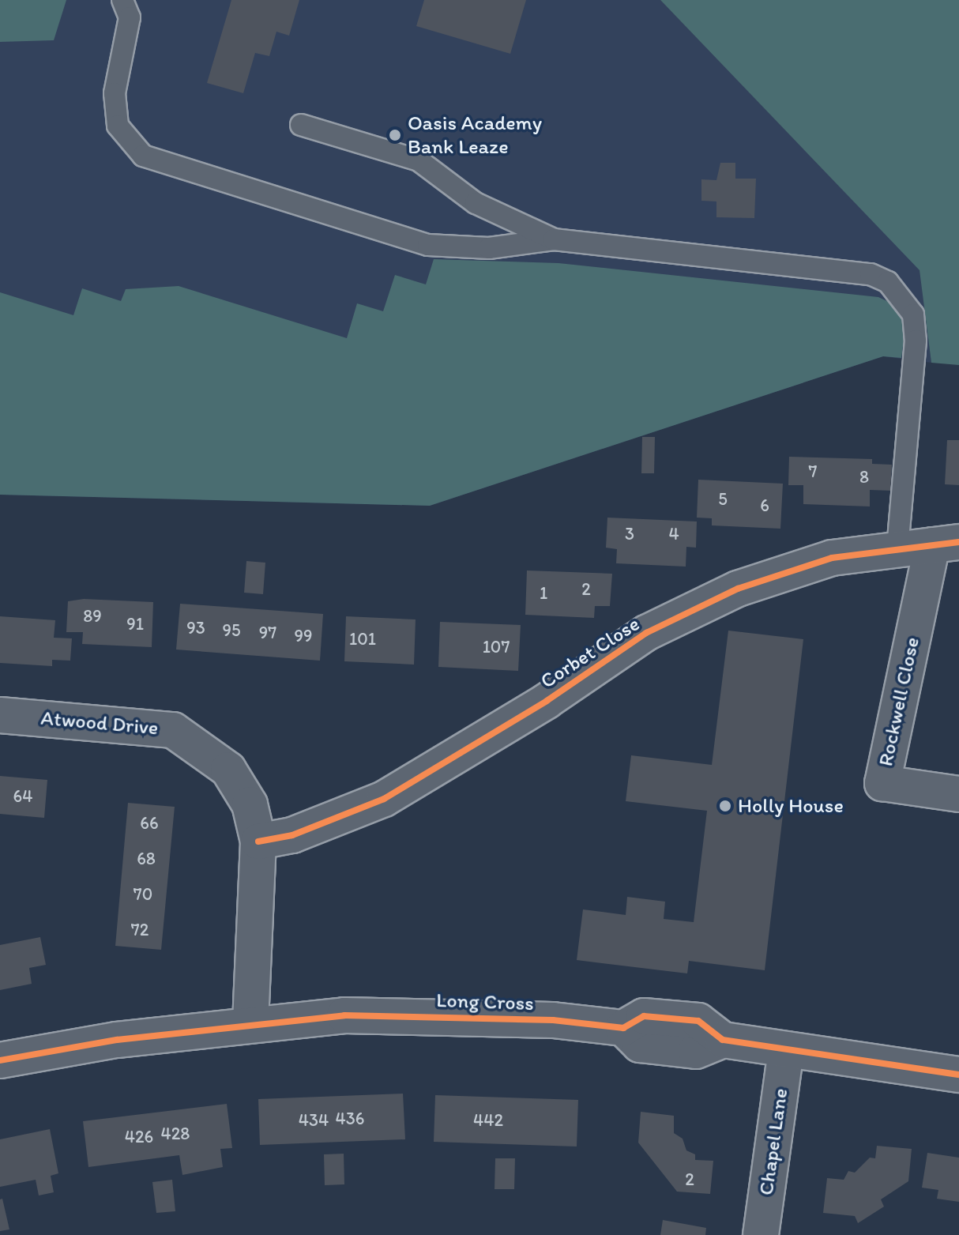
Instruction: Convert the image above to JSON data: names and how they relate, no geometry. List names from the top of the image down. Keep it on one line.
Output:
{"streets":{"street":["Corbet Close","Rockwell Close","Atwood Drive","Long Cross","Chapel Lane"]},"crossings":[["Corbet Close","Rockwell Close"],["Corbet Close","Atwood Drive"],["Atwood Drive","Long Cross"],["Long Cross","Chapel Lane"]],"places":["Oasis Academy Bank Leaze","Holly House"],"house_numbers":["7","8","5","6","3","4","2","1","89","91","93","95","97","99","101","107","64","66","68","70","72","436","434","442","428","426","2"]}
